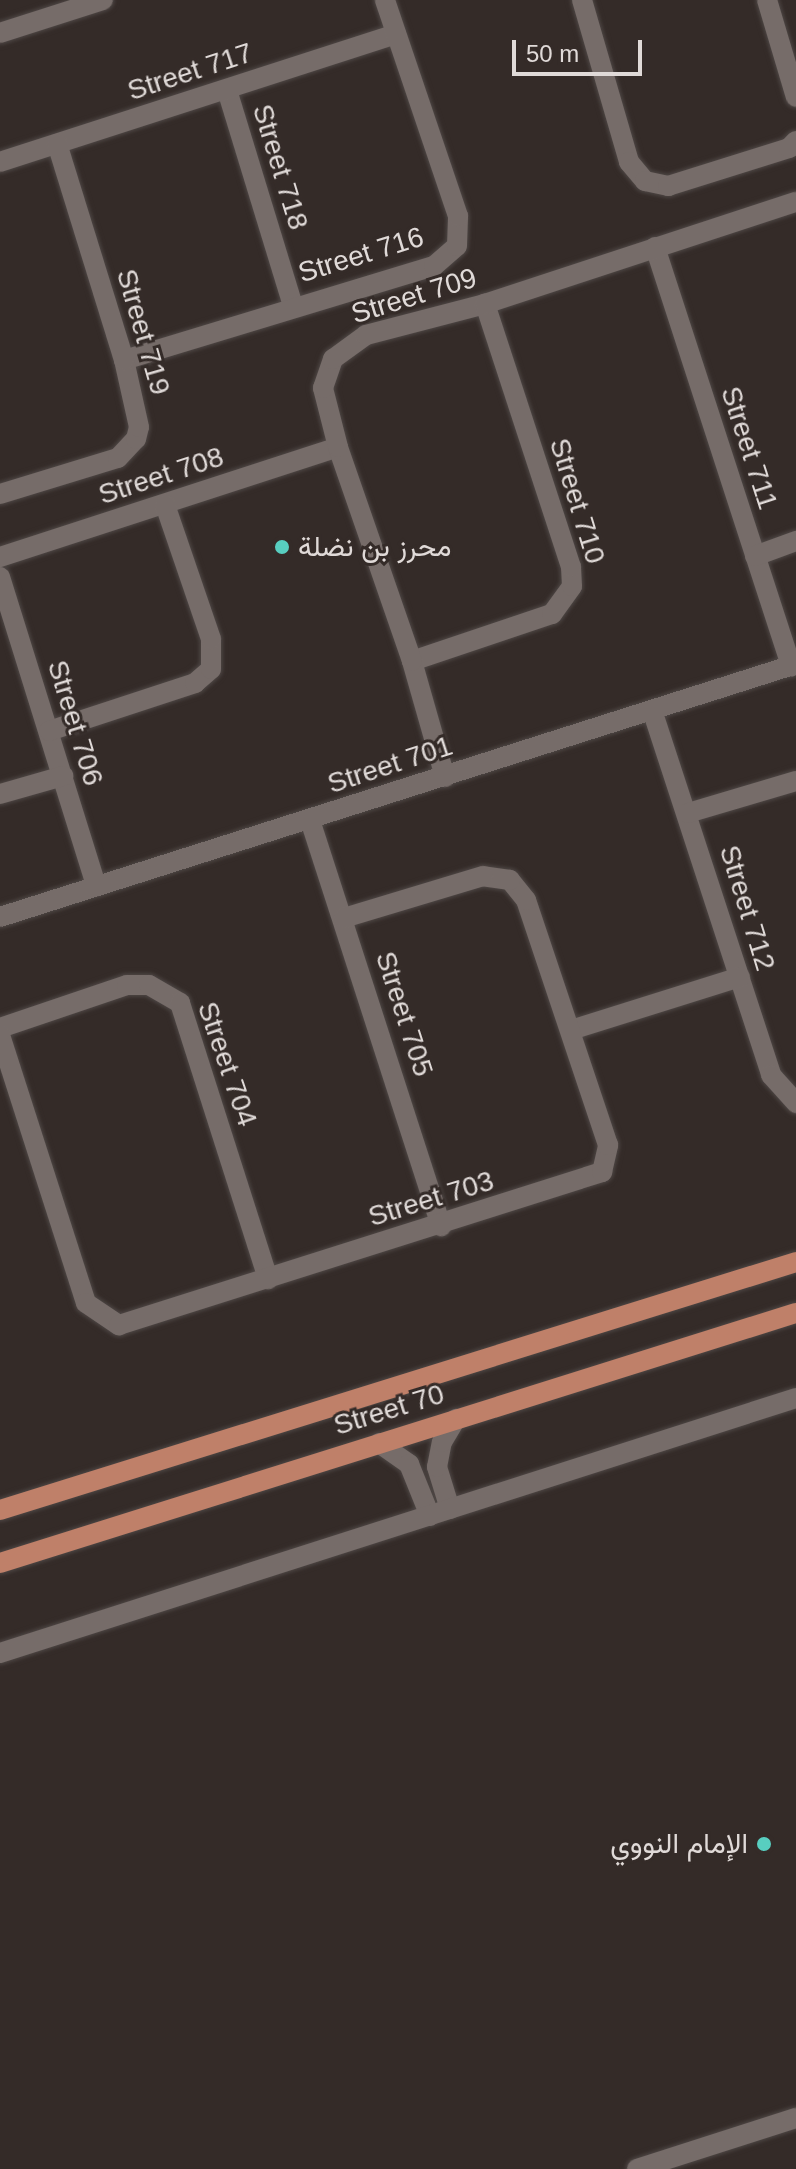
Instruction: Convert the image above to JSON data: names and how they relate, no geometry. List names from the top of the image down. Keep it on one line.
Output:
{"streets":{"main road":["Street 70"],"street":["Street 717","Street 718","Street 716","Street 709","Street 719","Street 711","Street 708","Street 710","Street 706","Street 701","Street 712","Street 705","Street 704","Street 703"]},"crossings":[["Street 717","Street 718"],["Street 717","Street 716"],["Street 717","Street 719"],["Street 718","Street 716"],["Street 716","Street 719"],["Street 709","Street 711"],["Street 709","Street 708"],["Street 709","Street 710"],["Street 709","Street 701"],["Street 711","Street 701"],["Street 706","Street 701"],["Street 701","Street 712"],["Street 701","Street 705"],["Street 705","Street 703"],["Street 704","Street 703"]],"places":["محرز بن نضلة","الإمام النووي"],"scale_bar":"50 m"}
